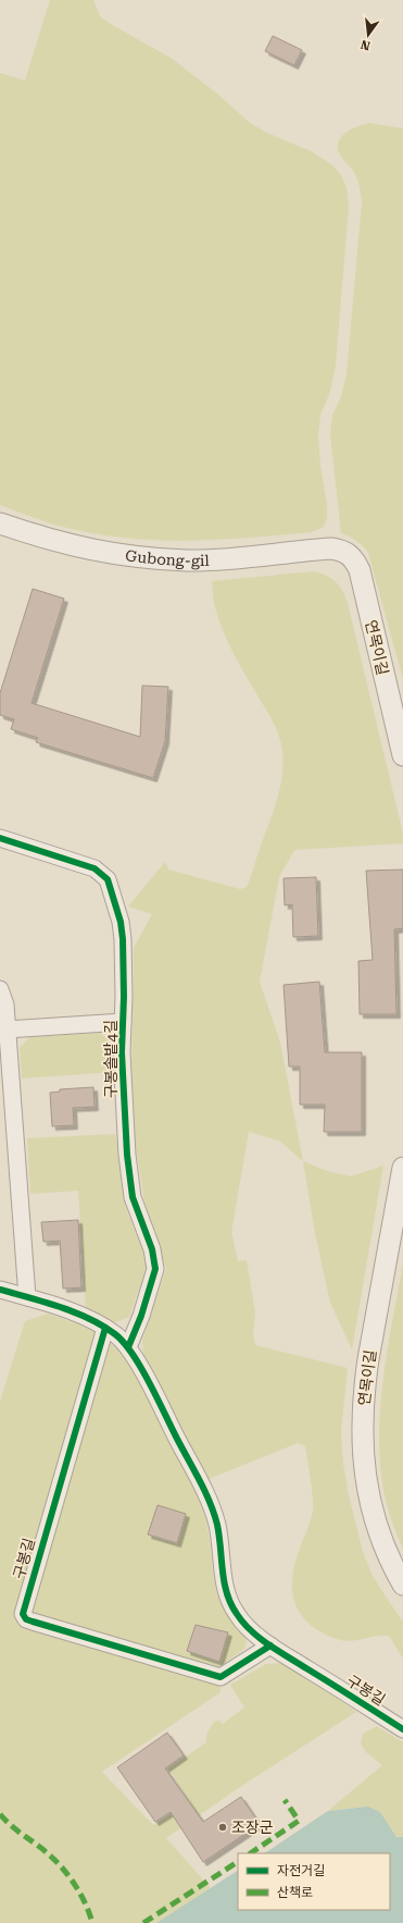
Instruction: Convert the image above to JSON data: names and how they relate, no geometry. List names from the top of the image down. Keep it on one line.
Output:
{"streets":{"street":["Gubong-gil","연목이길","구봉솔밭4길","구봉길"]},"crossings":[["Gubong-gil","연목이길"],["구봉솔밭4길","구봉길"]],"places":["조장군"],"legend":["자전거길","산책로"],"north":"bottom"}
